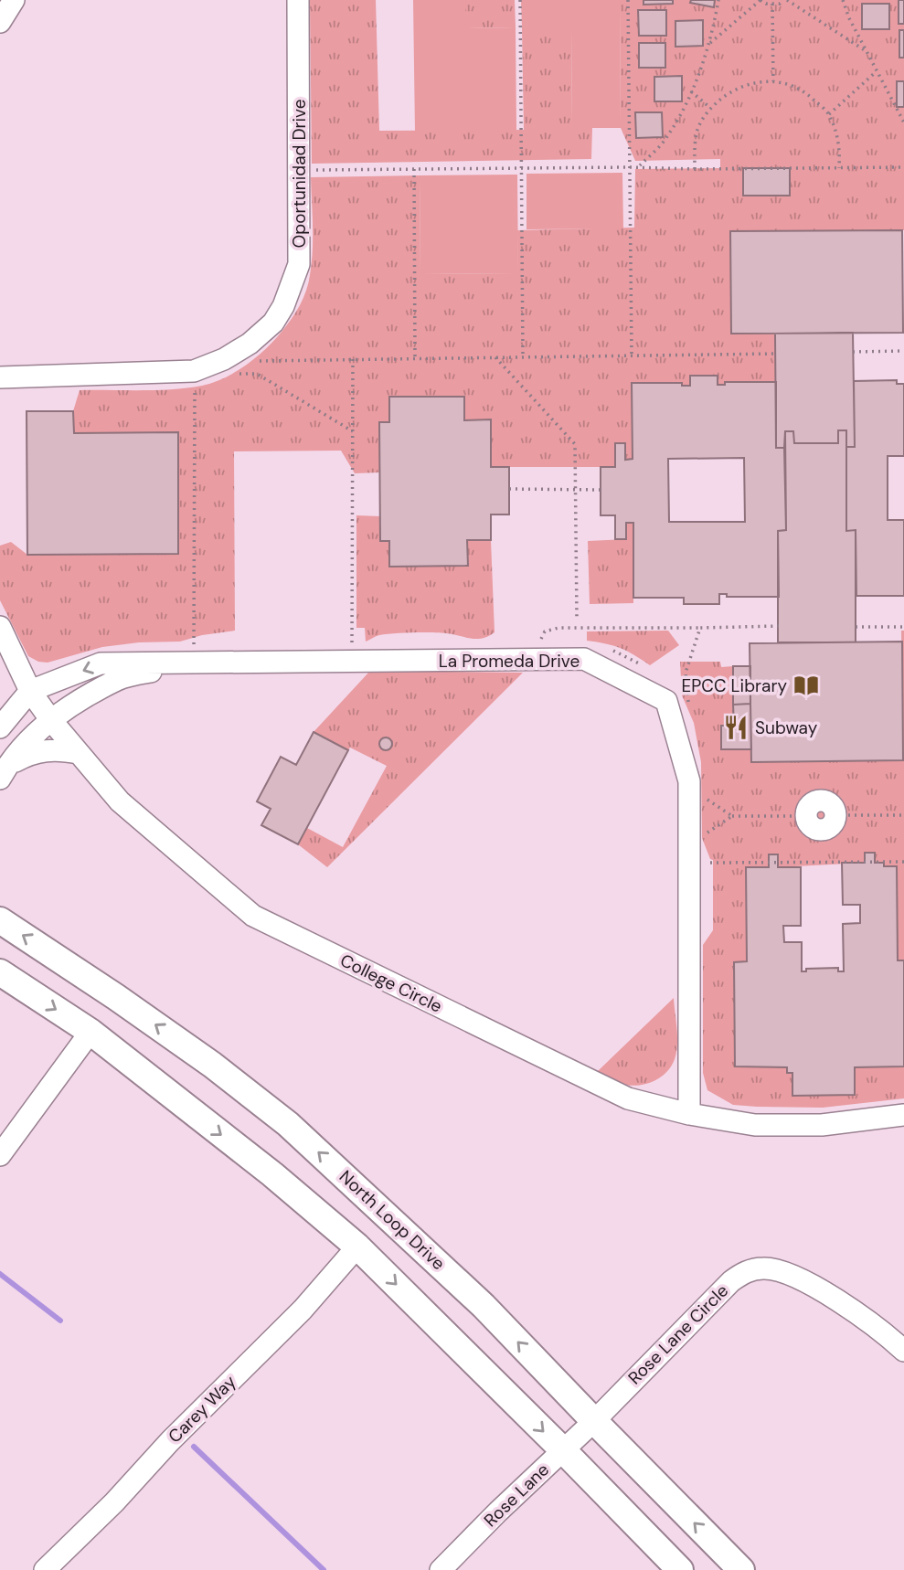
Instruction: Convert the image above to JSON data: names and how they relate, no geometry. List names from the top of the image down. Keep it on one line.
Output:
{"streets":{"main road":["North Loop Drive"],"street":["Oportunidad Drive","La Promeda Drive","College Circle","Rose Lane Circle","Carey Way","Rose Lane"]},"crossings":[["La Promeda Drive","College Circle"],["North Loop Drive","Rose Lane Circle"],["North Loop Drive","Rose Lane"],["Rose Lane Circle","Rose Lane"]],"places":{"library":["EPCC Library"],"restaurant":["Subway"]}}
